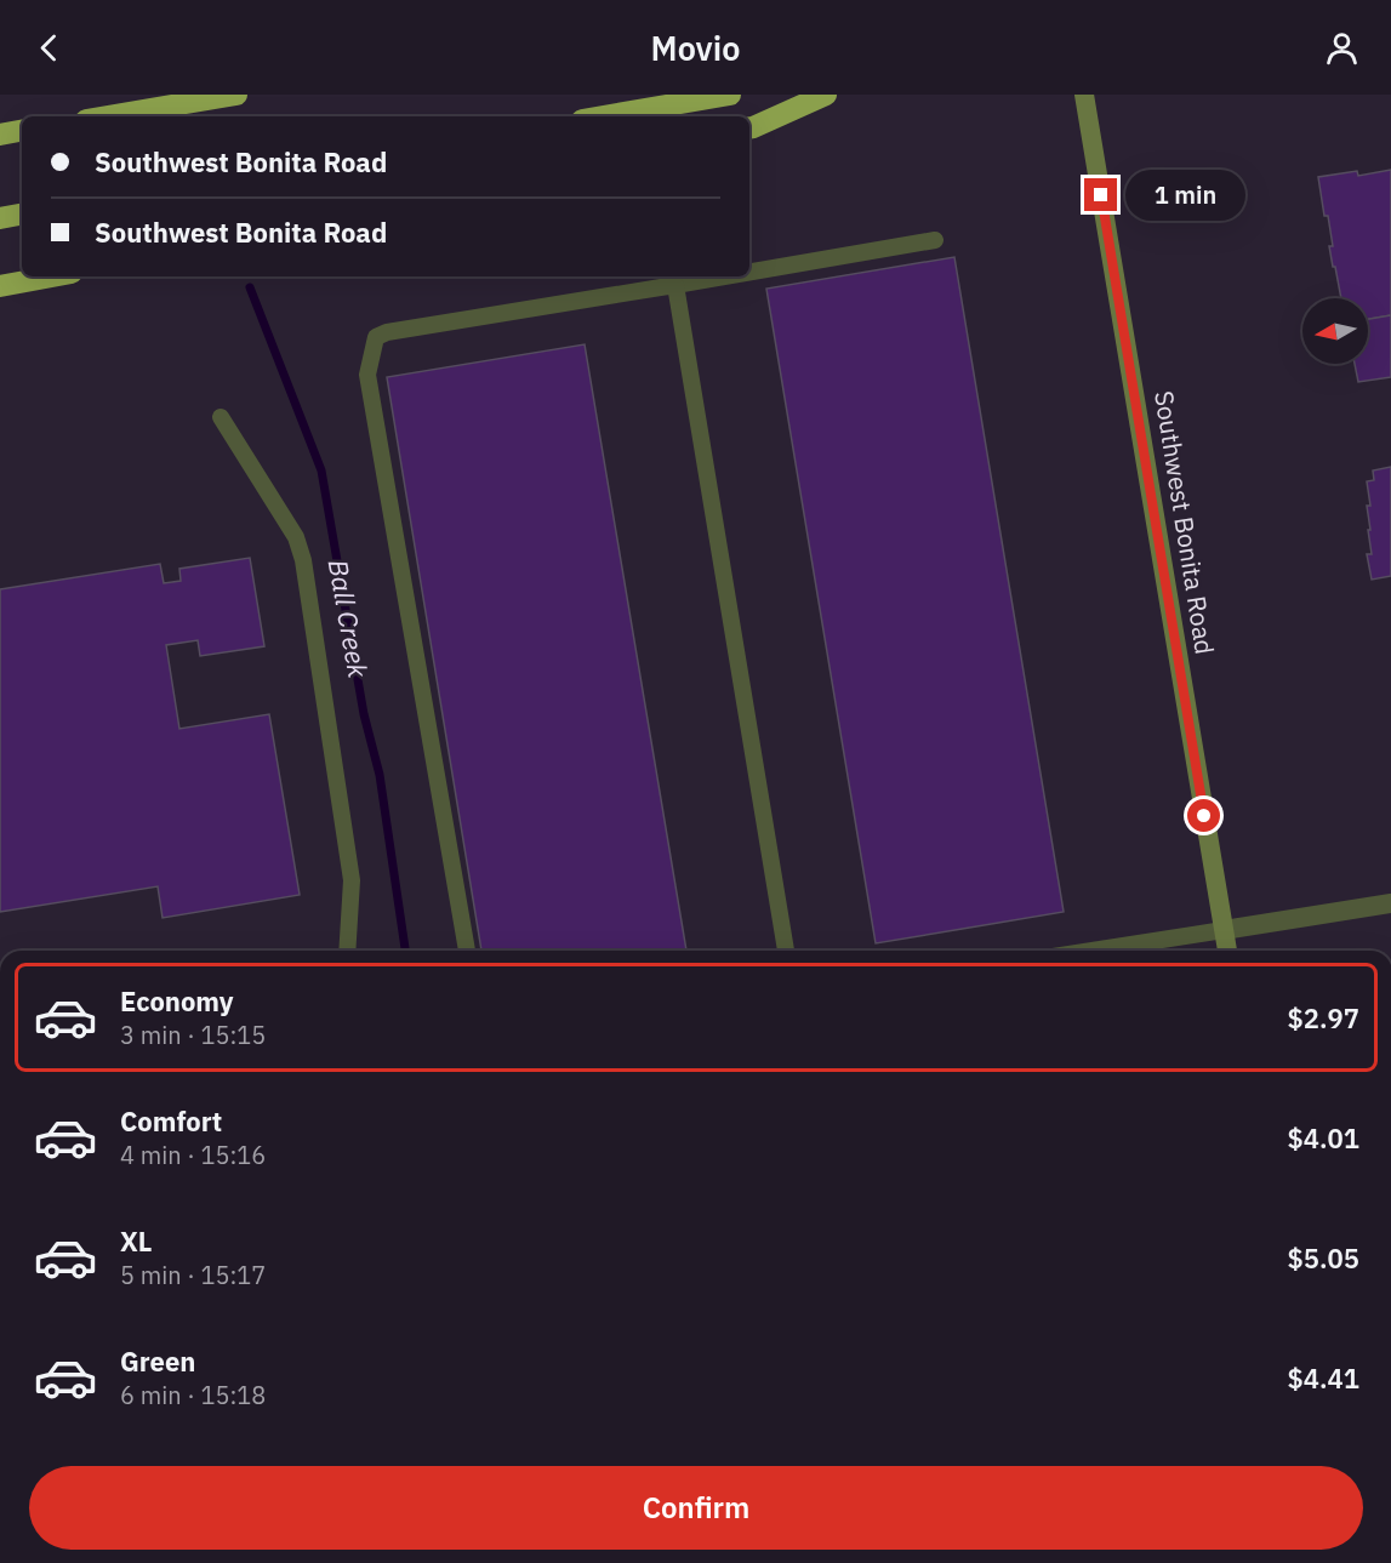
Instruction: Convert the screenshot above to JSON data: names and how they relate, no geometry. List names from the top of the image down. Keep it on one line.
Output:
{"streets":{"main road":["Southwest Bonita Road"]},"water":["Ball Creek"],"north":"left","page":{"header":"Movio","banner":["Southwest Bonita Road","Southwest Bonita Road"],"bubble":"1 min","list":[{"name":"Economy","note":"3 min · 15:15","value":"$2.97"},{"name":"Comfort","note":"4 min · 15:16","value":"$4.01"},{"name":"XL","note":"5 min · 15:17","value":"$5.05"},{"name":"Green","note":"6 min · 15:18","value":"$4.41"}],"buttons":"Confirm"}}
